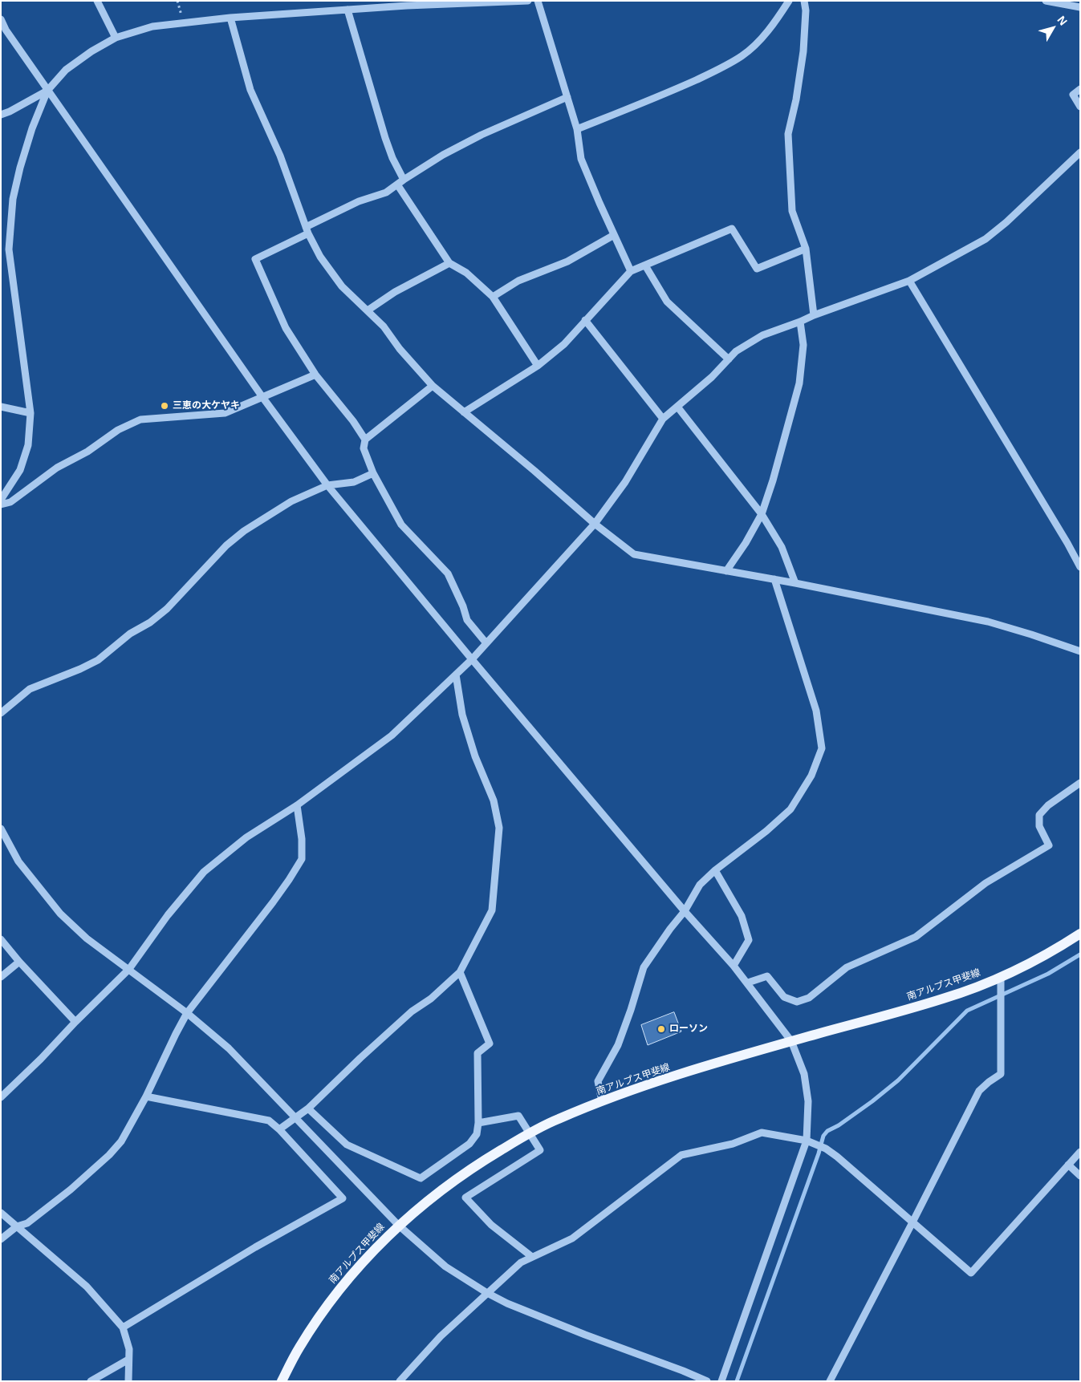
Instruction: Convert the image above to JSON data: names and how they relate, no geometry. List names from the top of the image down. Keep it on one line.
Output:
{"streets":{"main road":["南アルプス甲斐線"]},"places":["三恵の大ケヤキ","ローソン"],"north":"top right"}
